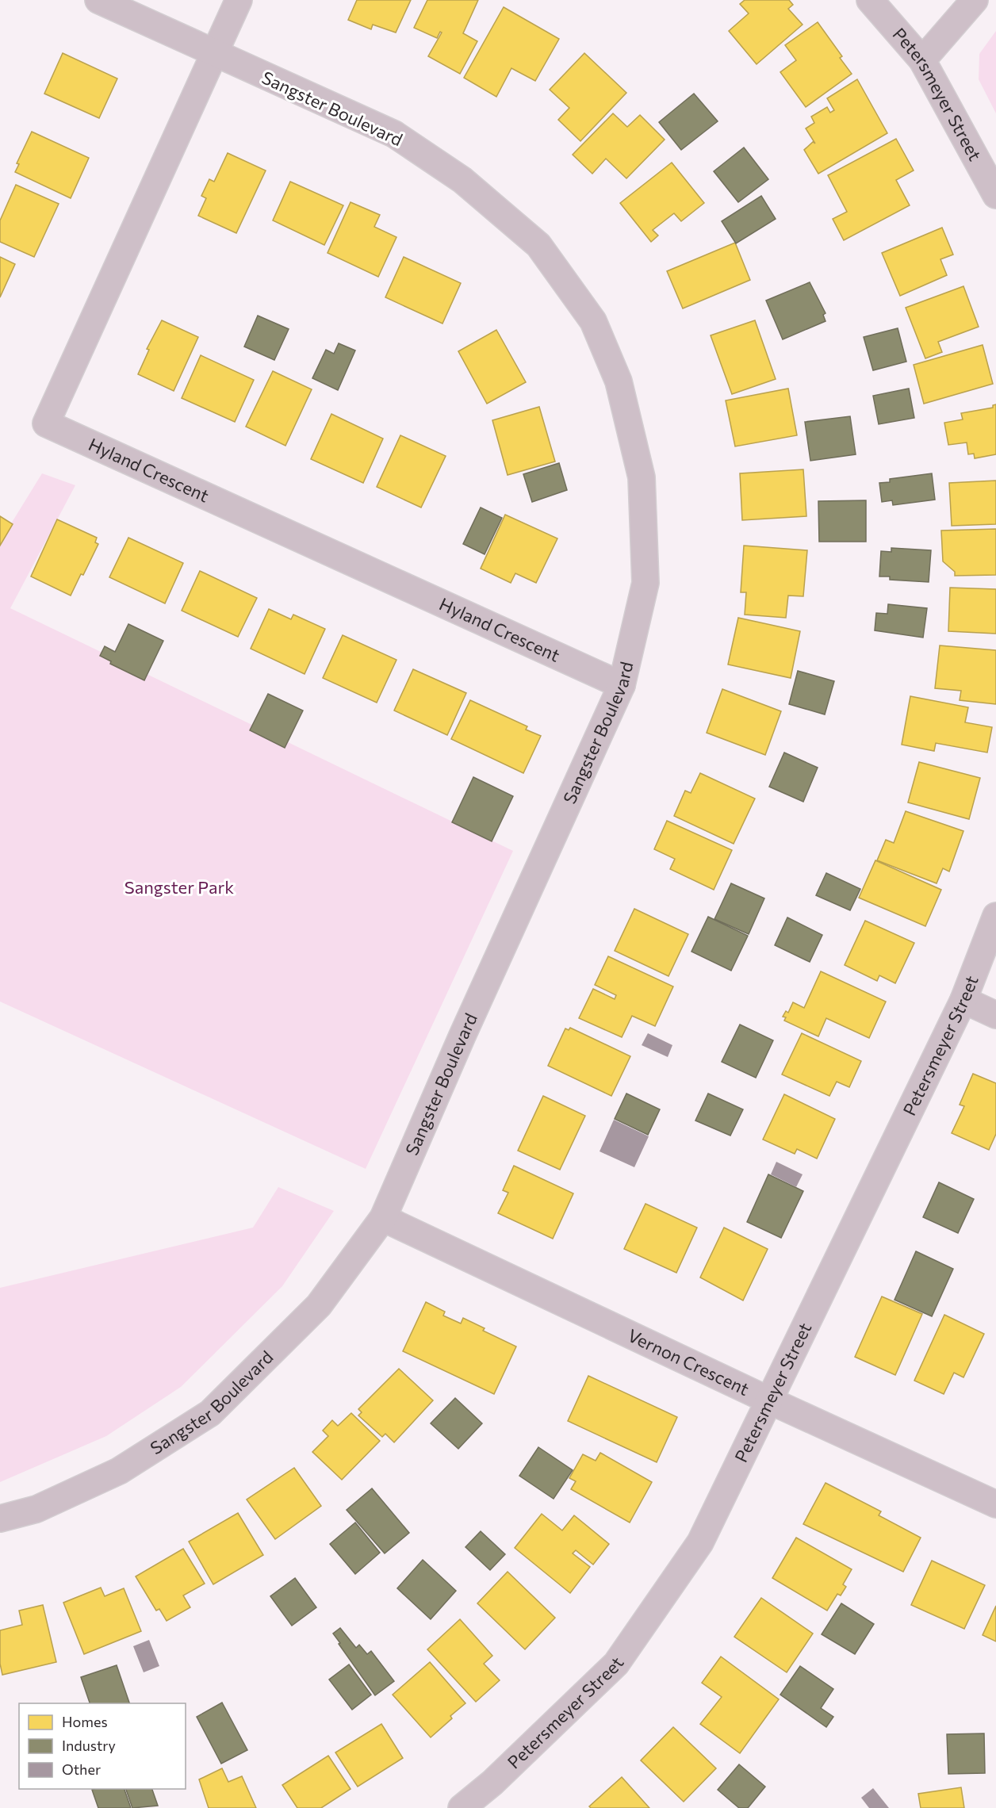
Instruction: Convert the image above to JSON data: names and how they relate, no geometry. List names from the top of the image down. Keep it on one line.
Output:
{"streets":{"street":["Petersmeyer Street","Sangster Boulevard","Hyland Crescent","Vernon Crescent"]},"crossings":[["Petersmeyer Street","Vernon Crescent"],["Sangster Boulevard","Hyland Crescent"],["Sangster Boulevard","Vernon Crescent"]],"parks":["Sangster Park"],"legend":["Homes","Industry","Other"]}
